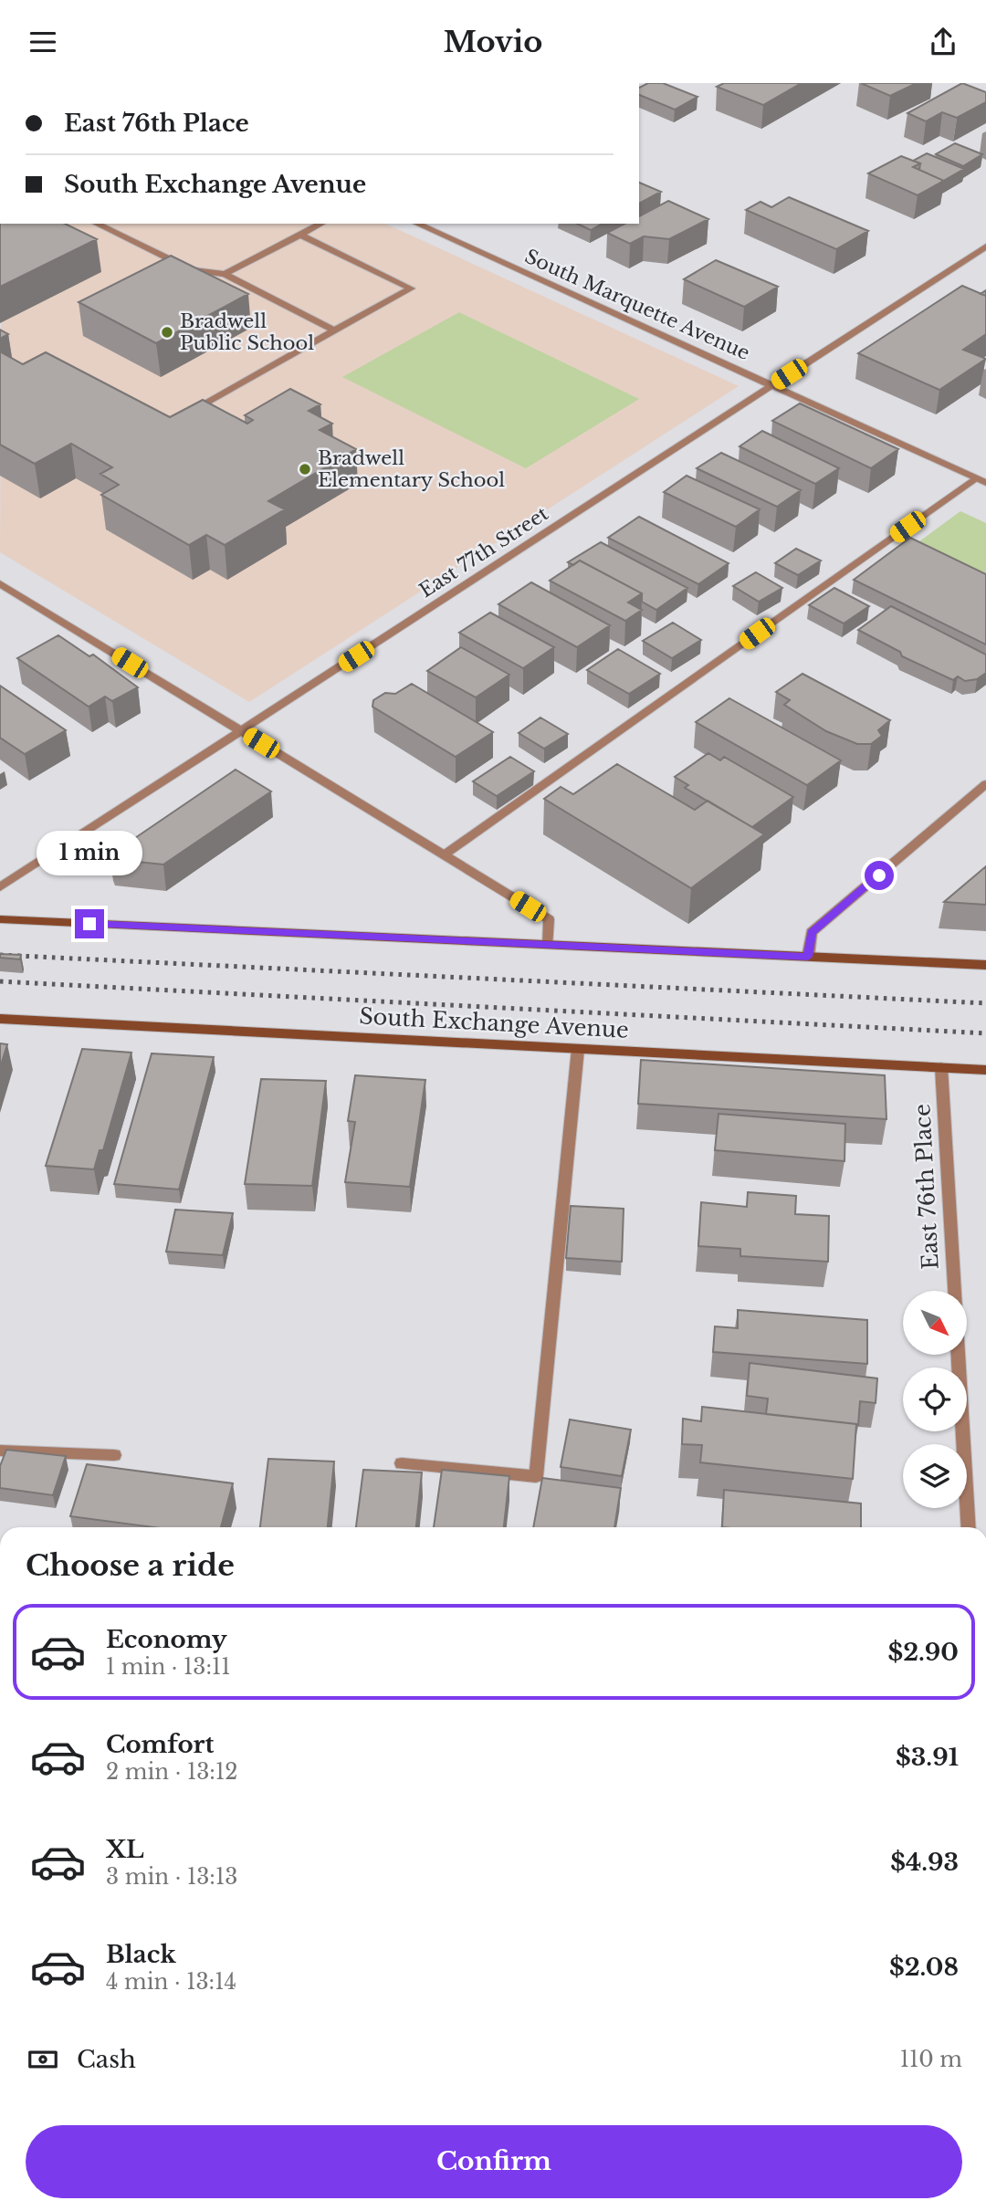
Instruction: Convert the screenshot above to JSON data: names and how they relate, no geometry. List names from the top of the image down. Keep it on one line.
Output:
{"streets":{"street":["South Marquette Avenue","East 77th Street","South Exchange Avenue","East 76th Place"]},"crossings":[["South Marquette Avenue","East 77th Street"],["South Exchange Avenue","East 76th Place"]],"places":["Bradwell Public School","Bradwell Elementary School"],"north":"bottom right","page":{"header":"Movio","banner":["East 76th Place","South Exchange Avenue"],"bubble":"1 min","heading":"Choose a ride","list":[{"name":"Economy","note":"1 min · 13:11","value":"$2.90"},{"name":"Comfort","note":"2 min · 13:12","value":"$3.91"},{"name":"XL","note":"3 min · 13:13","value":"$4.93"},{"name":"Black","note":"4 min · 13:14","value":"$2.08"}],"pay":["Cash","110 m"],"buttons":"Confirm"}}
